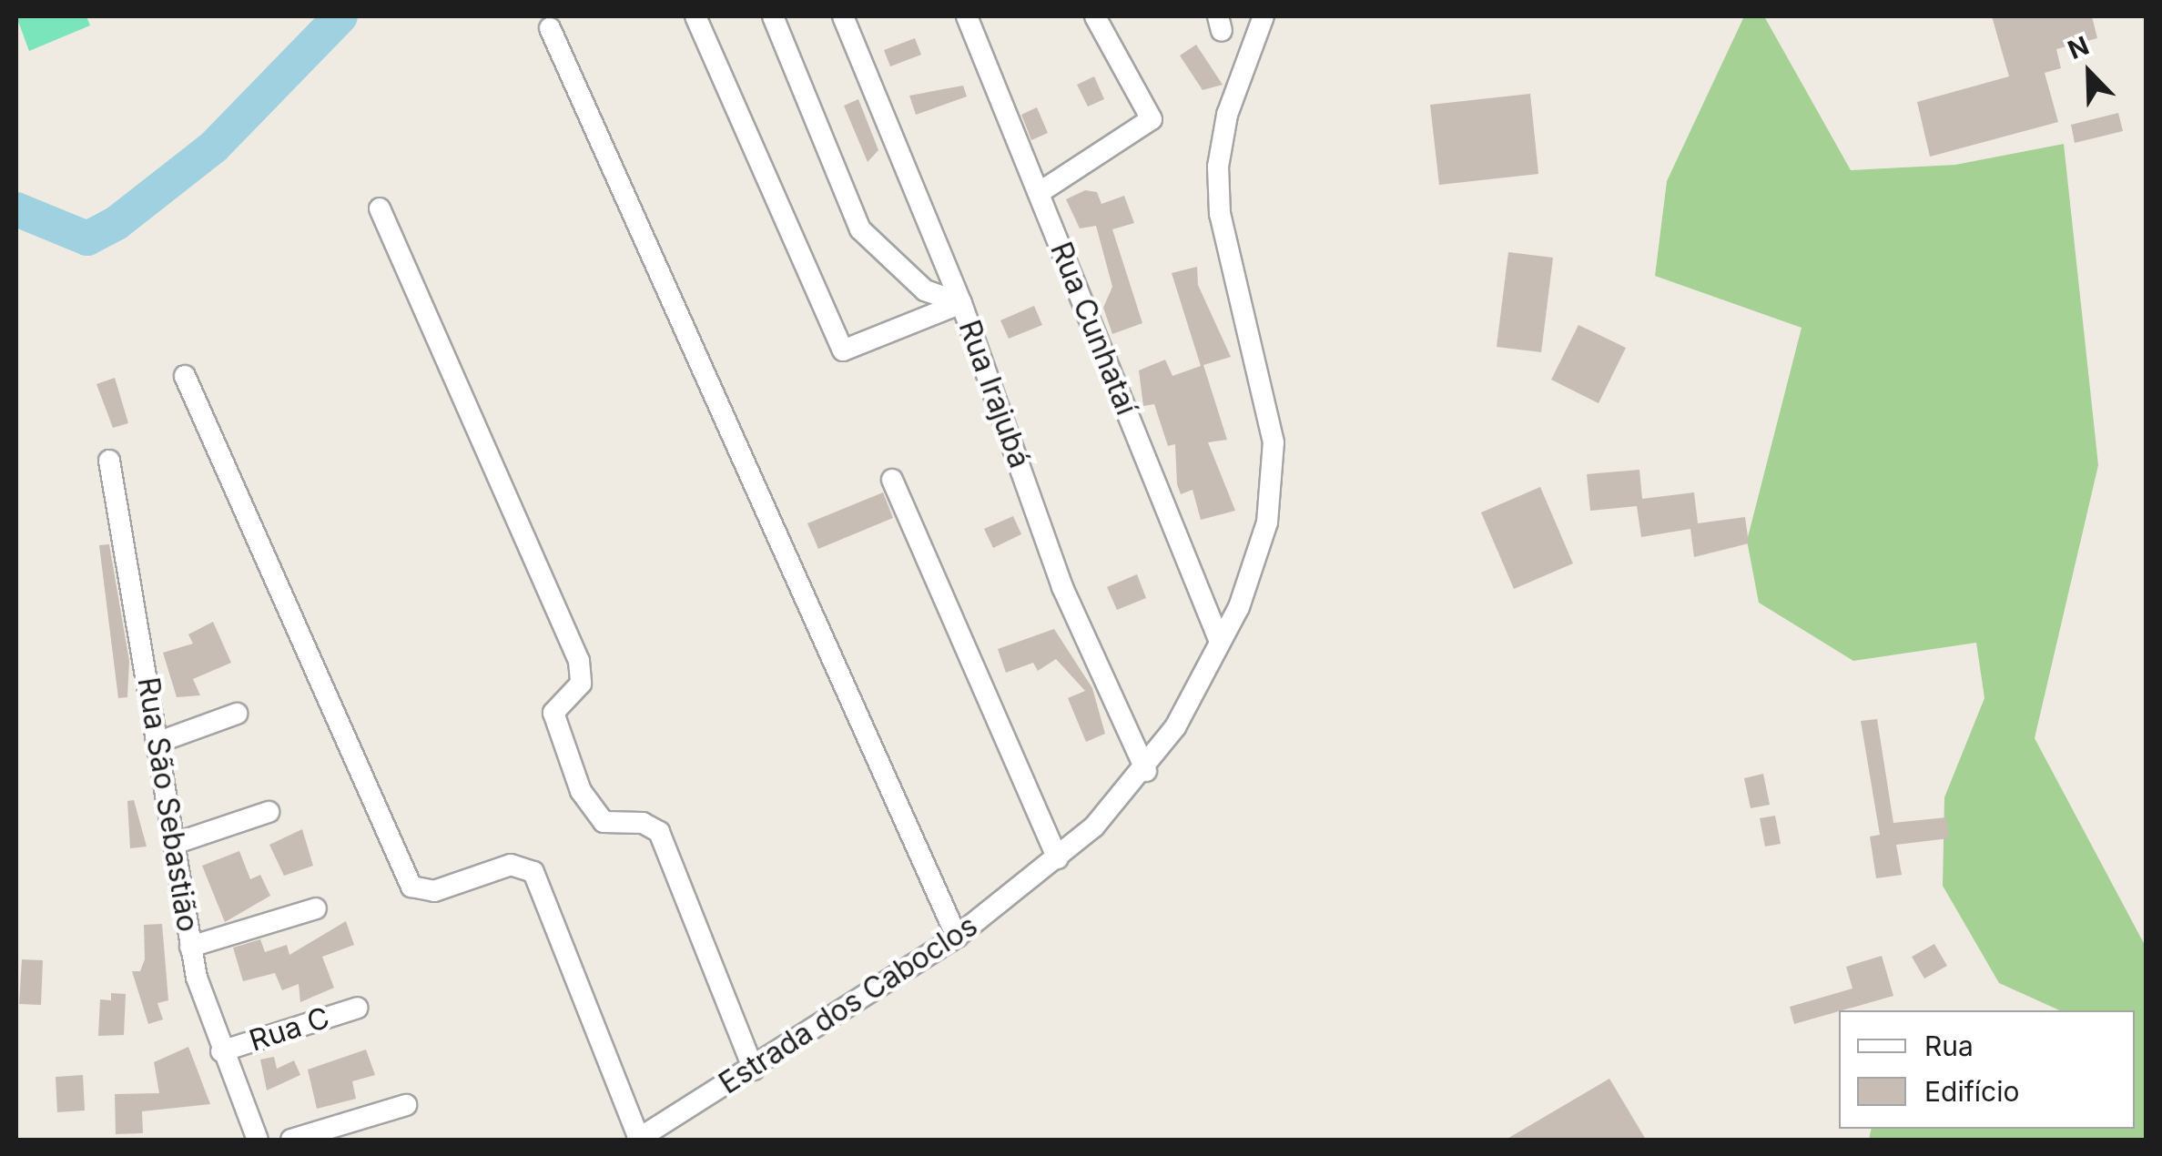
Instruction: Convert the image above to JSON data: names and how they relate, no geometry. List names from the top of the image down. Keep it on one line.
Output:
{"streets":{"street":["Rua Cunhataí","Rua Irajubá","Rua São Sebastião","Estrada dos Caboclos","Rua C"]},"crossings":[["Rua Cunhataí","Estrada dos Caboclos"],["Rua Irajubá","Estrada dos Caboclos"],["Rua São Sebastião","Rua C"]],"legend":["Rua","Edifício"],"north":"top left"}
